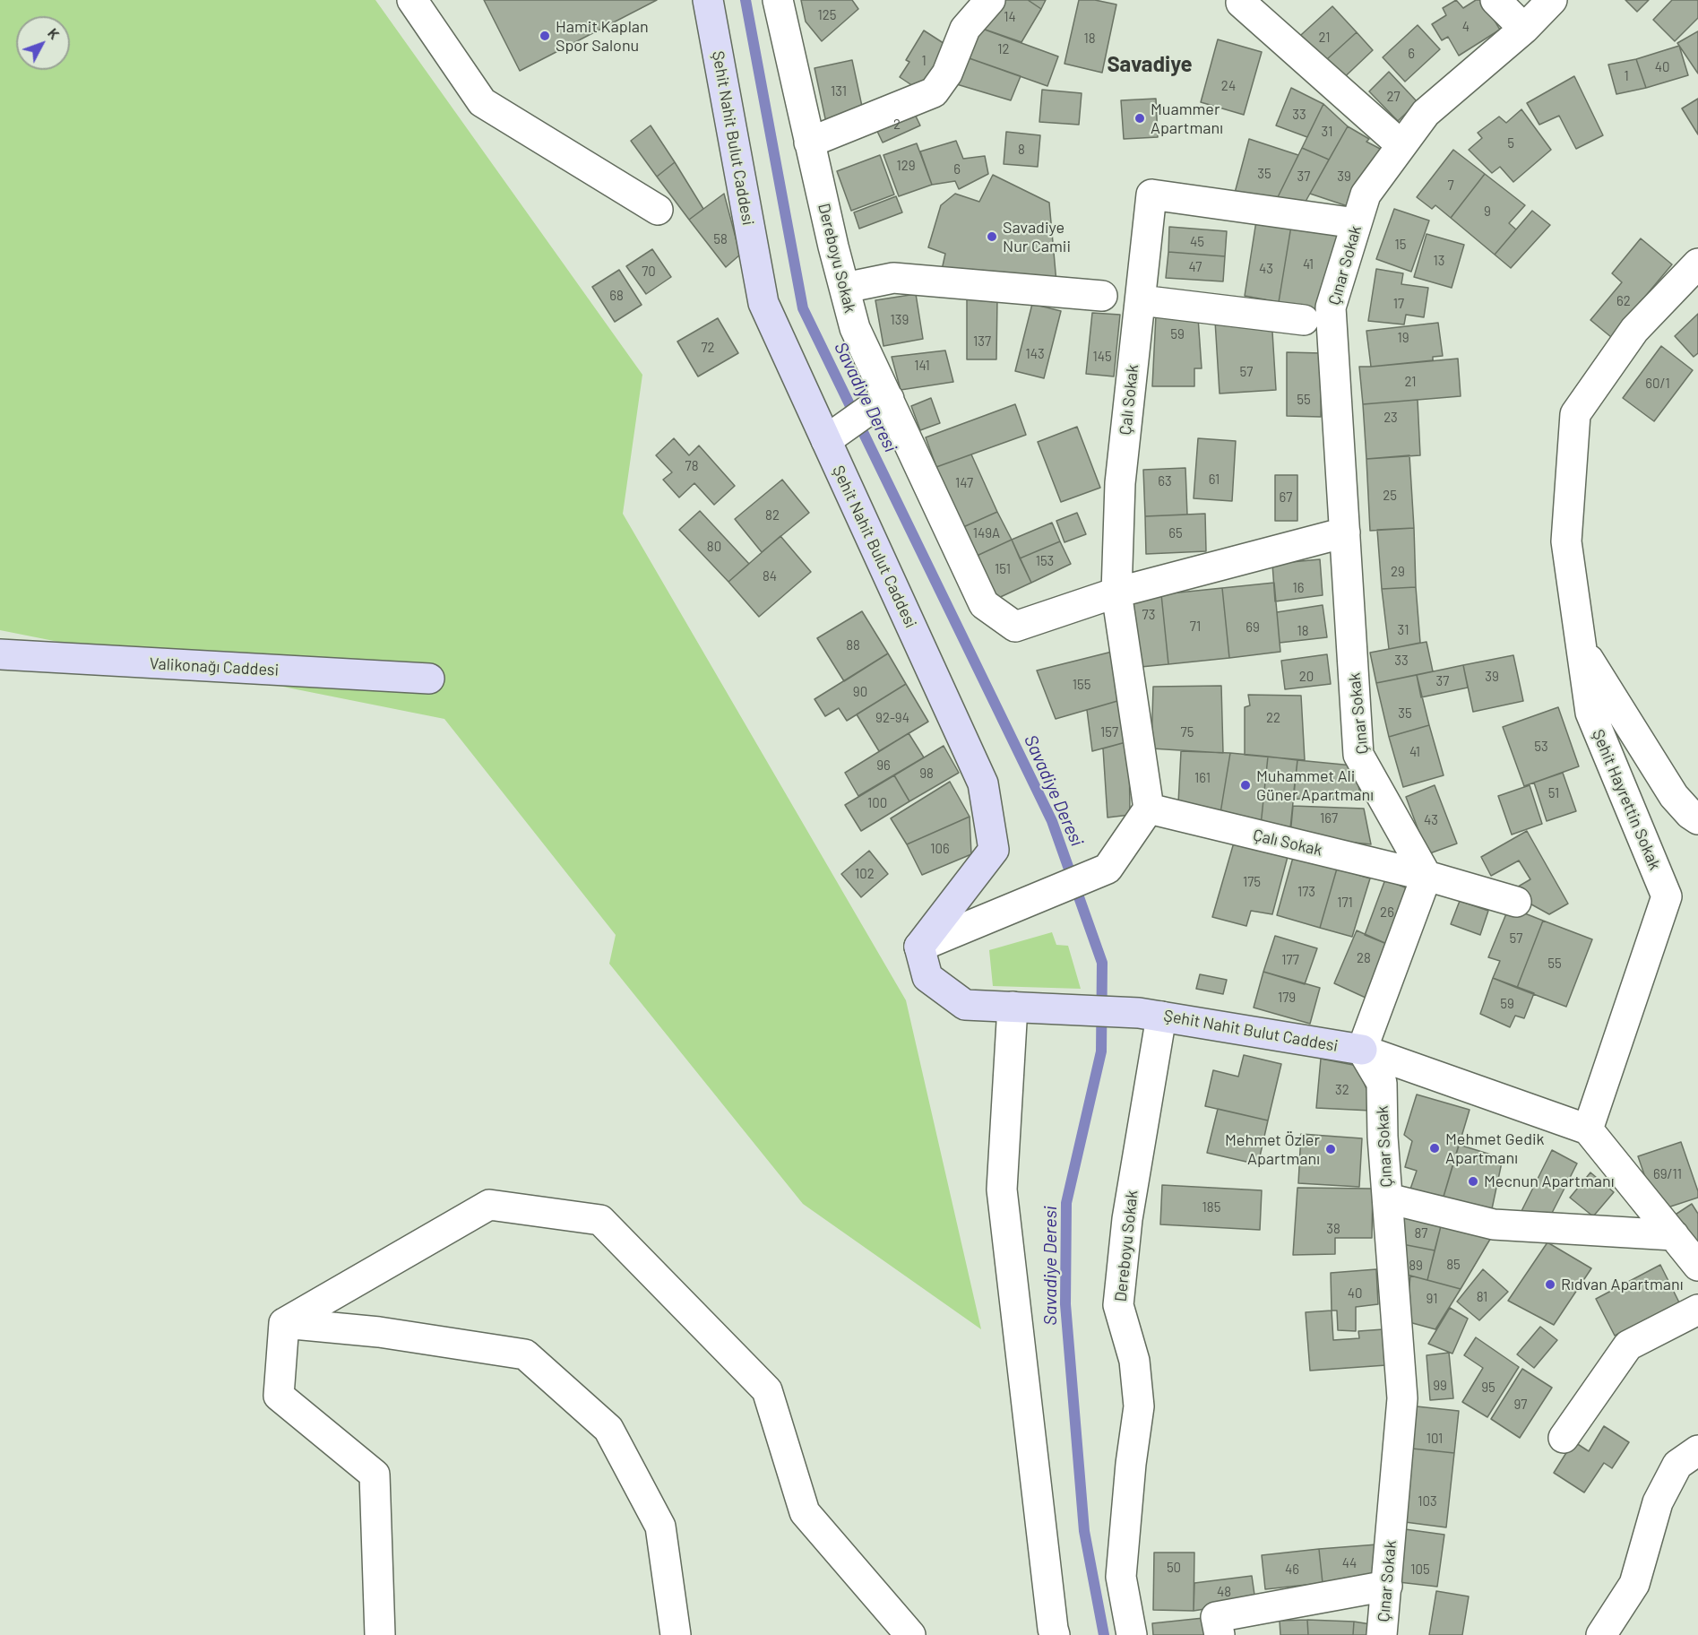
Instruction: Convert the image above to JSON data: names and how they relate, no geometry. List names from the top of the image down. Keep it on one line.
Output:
{"streets":{"street":["Şehit Nahit Bulut Caddesi","Dereboyu Sokak","Çınar Sokak","Çalı Sokak","Valikonağı Caddesi","Şehit Hayrettin Sokak"]},"crossings":[["Şehit Nahit Bulut Caddesi","Dereboyu Sokak"],["Şehit Nahit Bulut Caddesi","Çınar Sokak"],["Dereboyu Sokak","Çalı Sokak"],["Çınar Sokak","Çalı Sokak"]],"districts":["Savadiye"],"water":["Savadiye Deresi"],"places":["Hamit Kaplan Spor Salonu","Muammer Apartmanı","Savadiye Nur Camii","Muhammet Ali Güner Apartmanı","Mehmet Gedik Apartmanı","Mehmet Özler Apartmanı","Mecnun Apartmanı","Rıdvan Apartmanı"],"house_numbers":["125","14","4","21","18","12","6","1","40","1","24","131","27","33","2","31","5","8","129","6","35","37","39","7","9","58","45","15","13","41","47","43","70","68","62","17","139","59","19","137","72","143","145","141","57","21","60/1","55","23","78","61","63","147","25","67","82","149A","65","80","153","151","29","84","16","73","71","69","31","18","88","33","20","39","37","155","90","35","92-94","22","157","75","53","41","96","98","161","51","100","167","43","106","102","175","173","171","26","57","28","177","55","179","59","32","69/11","185","38","87","85","89","40","81","91","99","95","97","101","103","44","50","46","105","48"],"north":"top right"}
